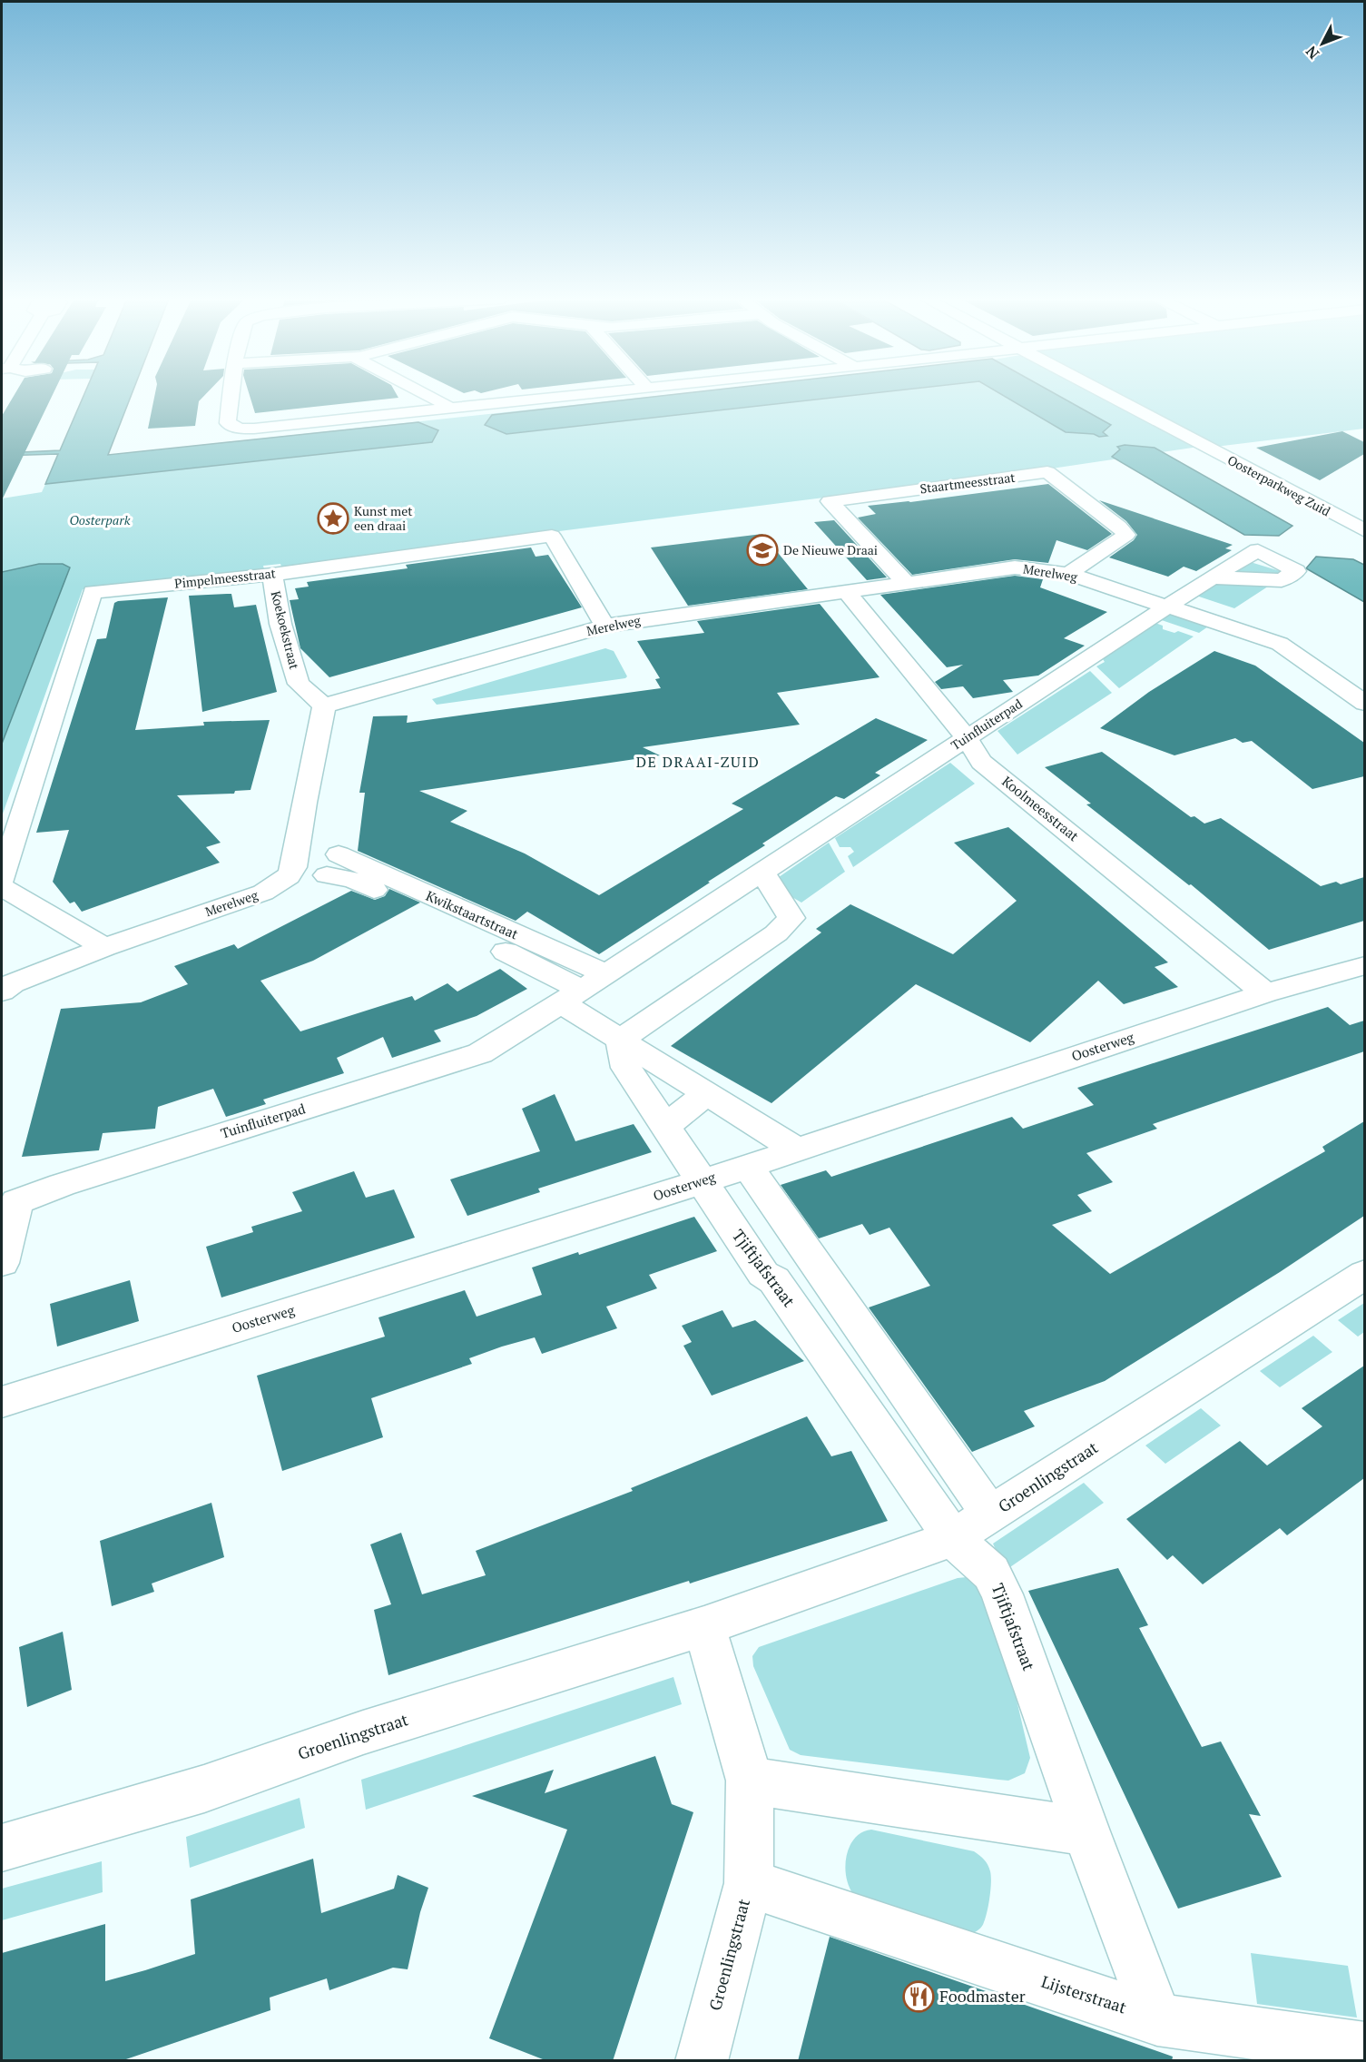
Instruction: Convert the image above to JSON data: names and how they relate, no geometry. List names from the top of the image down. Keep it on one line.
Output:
{"streets":{"street":["Staartmeesstraat","Oosterparkweg Zuid","Merelweg","Pimpelmeesstraat","Koekoekstraat","Tuinfluiterpad","Koolmeesstraat","Kwikstaartstraat","Oosterweg","Tjiftjafstraat","Groenlingstraat","Lijsterstraat"]},"crossings":[["Staartmeesstraat","Merelweg"],["Merelweg","Pimpelmeesstraat"],["Merelweg","Koekoekstraat"],["Merelweg","Tuinfluiterpad"],["Merelweg","Koolmeesstraat"],["Pimpelmeesstraat","Koekoekstraat"],["Tuinfluiterpad","Koolmeesstraat"],["Tuinfluiterpad","Kwikstaartstraat"],["Koolmeesstraat","Oosterweg"],["Oosterweg","Tjiftjafstraat"],["Tjiftjafstraat","Groenlingstraat"],["Tjiftjafstraat","Lijsterstraat"],["Groenlingstraat","Lijsterstraat"]],"districts":["DE DRAAI-ZUID"],"parks":["Oosterpark"],"places":{"place":["Kunst met een draai"],"school or university":["De Nieuwe Draai"],"restaurant":["Foodmaster"]},"north":"bottom left"}
